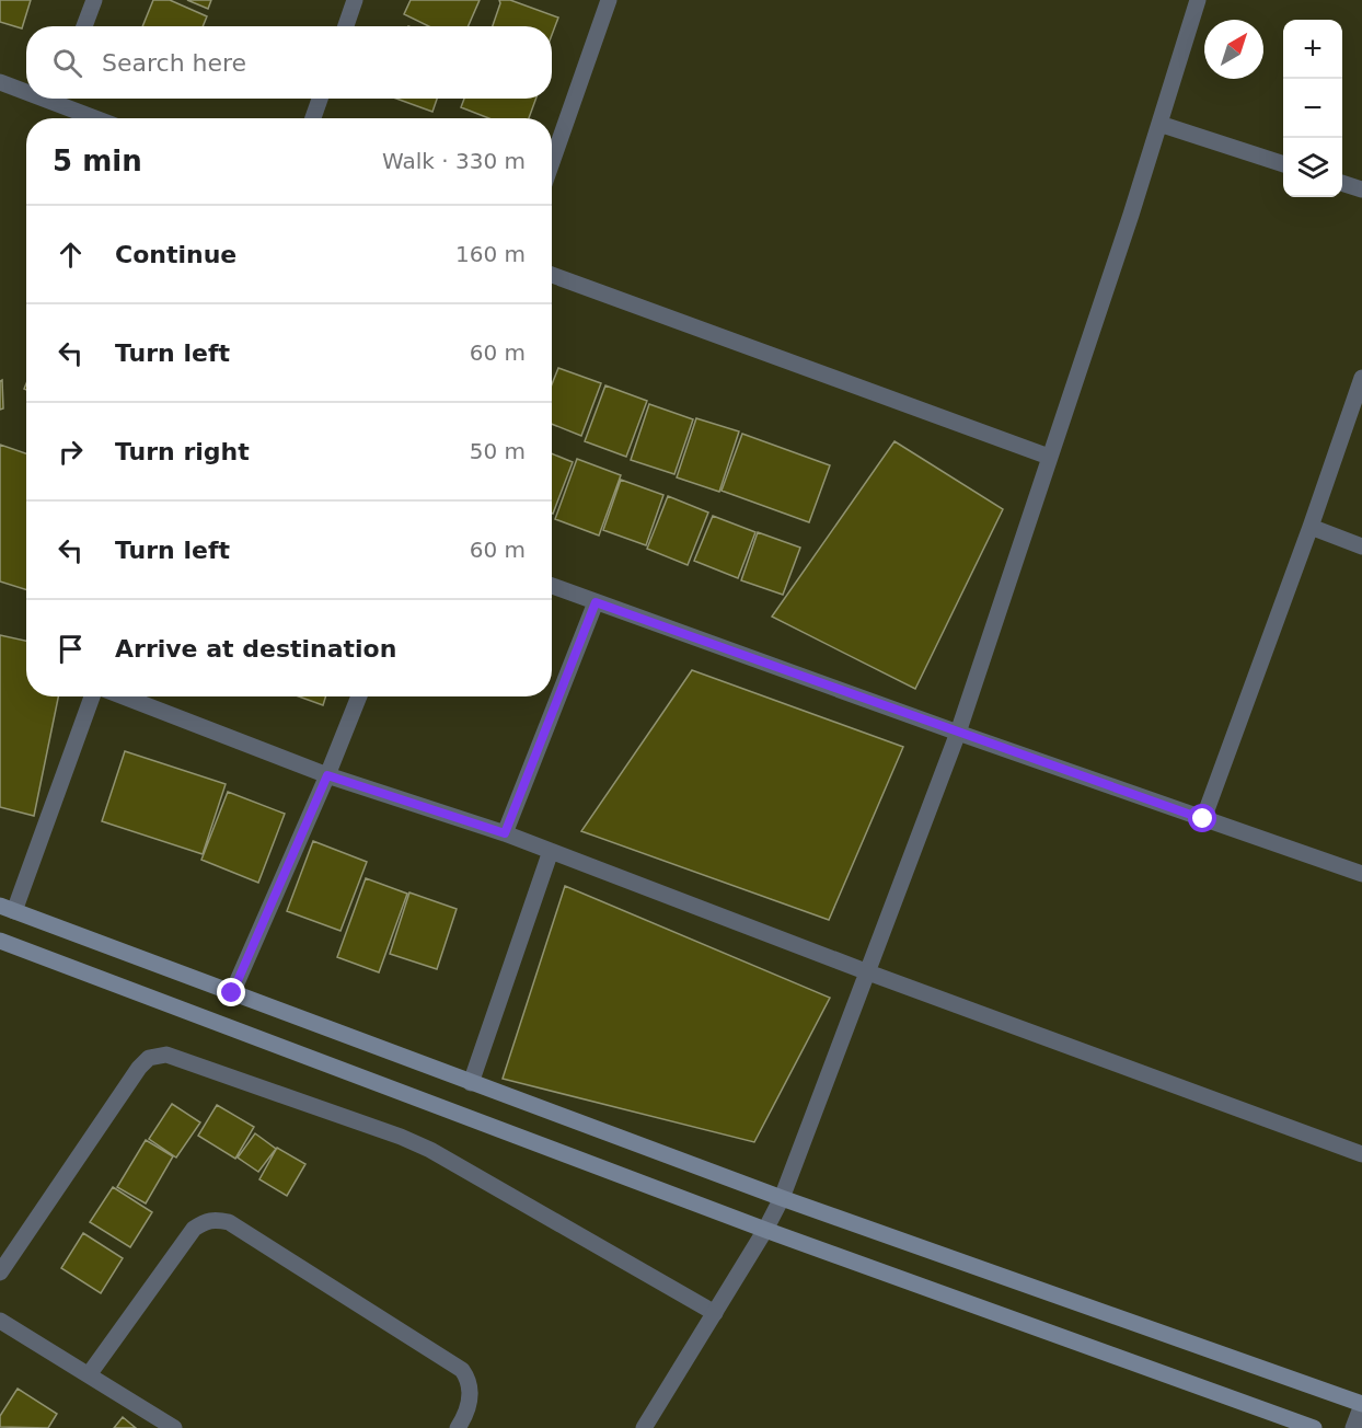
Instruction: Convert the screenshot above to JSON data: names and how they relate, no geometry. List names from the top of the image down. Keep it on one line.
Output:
{"north":"top right","page":{"map_buttons":["+","−"],"search":"Search here","heading":["5 min","Walk · 330 m"],"list":[["Continue","160 m"],["Turn left","60 m"],["Turn right","50 m"],["Turn left","60 m"],"Arrive at destination"]}}
